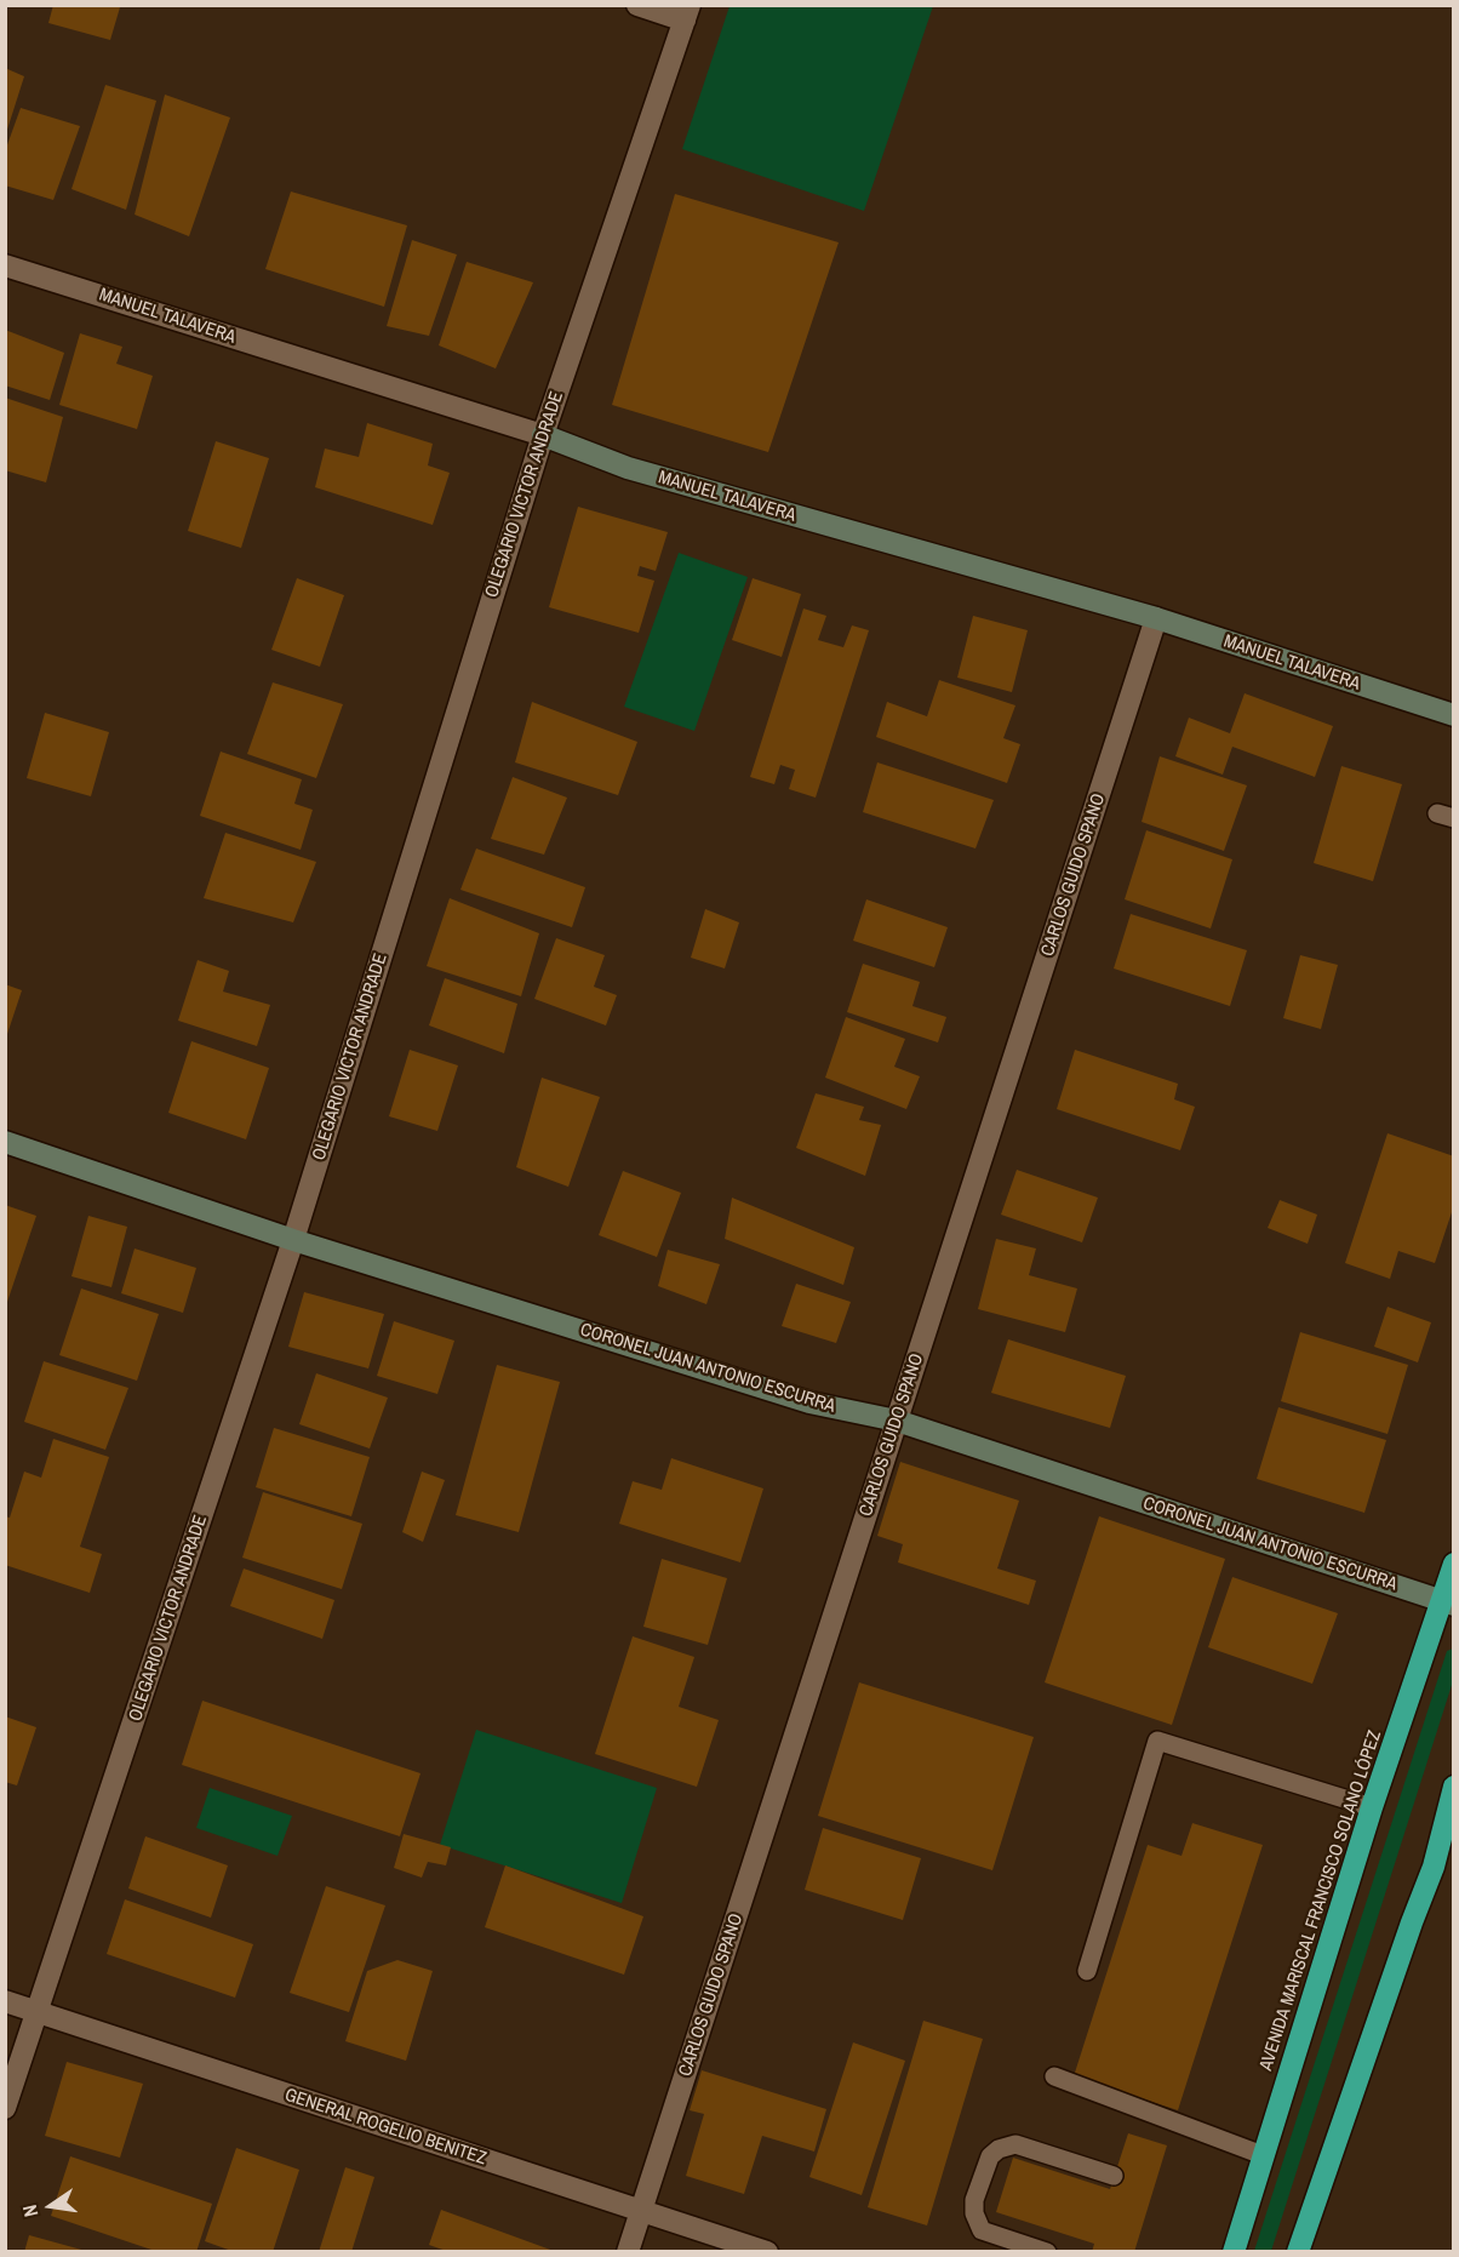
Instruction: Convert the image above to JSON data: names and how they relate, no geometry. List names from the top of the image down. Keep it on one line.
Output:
{"streets":{"highway":["AVENIDA MARISCAL FRANCISCO SOLANO LÓPEZ"],"street":["MANUEL TALAVERA","OLEGARIO VICTOR ANDRADE","CARLOS GUIDO SPANO","CORONEL JUAN ANTONIO ESCURRA","GENERAL ROGELIO BENITEZ"]},"crossings":[["MANUEL TALAVERA","OLEGARIO VICTOR ANDRADE"],["MANUEL TALAVERA","CARLOS GUIDO SPANO"],["OLEGARIO VICTOR ANDRADE","CORONEL JUAN ANTONIO ESCURRA"],["OLEGARIO VICTOR ANDRADE","GENERAL ROGELIO BENITEZ"],["CARLOS GUIDO SPANO","CORONEL JUAN ANTONIO ESCURRA"],["CARLOS GUIDO SPANO","GENERAL ROGELIO BENITEZ"],["CORONEL JUAN ANTONIO ESCURRA","AVENIDA MARISCAL FRANCISCO SOLANO LÓPEZ"]],"north":"left"}
